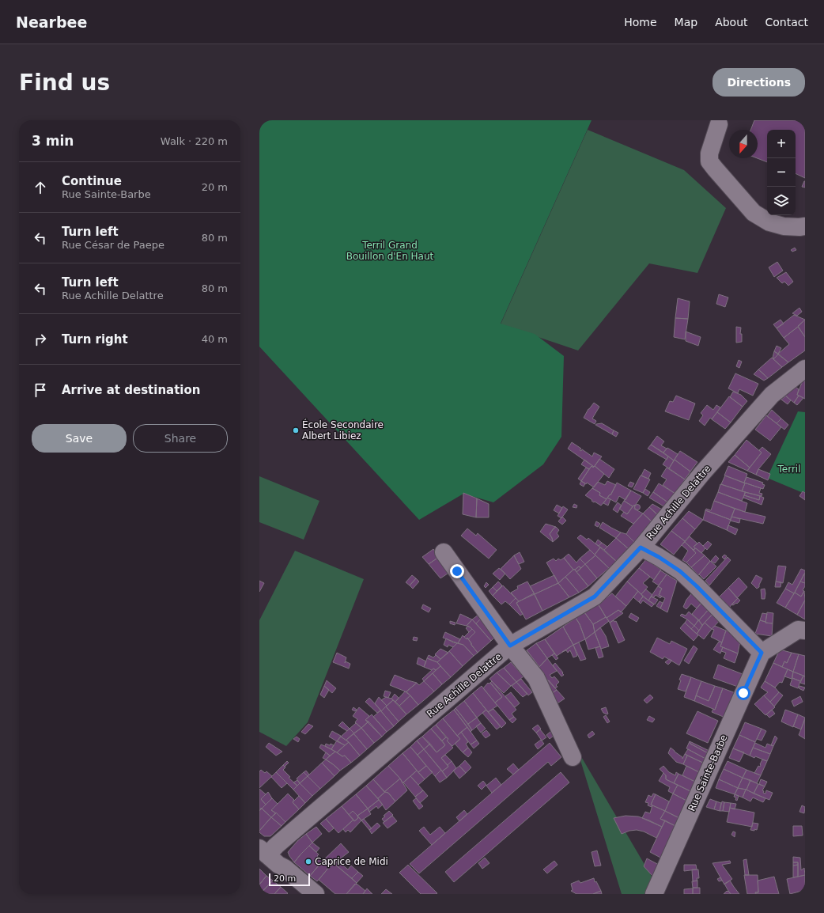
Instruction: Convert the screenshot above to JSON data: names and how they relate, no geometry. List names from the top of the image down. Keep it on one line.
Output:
{"streets":{"street":["Rue Achille Delattre","Rue Sainte-Barbe"]},"parks":["Terril Grand Bouillon d'En Haut","Terril"],"places":["École Secondaire Albert Libiez","Caprice de Midi"],"scale_bar":"20 m","north":"bottom","page":{"header":"Nearbee","nav":["Home","Map","About","Contact"],"buttons":["Directions",["Save","Share"]],"title":"Find us","heading":["3 min","Walk · 220 m"],"map_buttons":["+","−"],"list":[["Continue","Rue Sainte-Barbe","20 m"],["Turn left","Rue César de Paepe","80 m"],["Turn left","Rue Achille Delattre","80 m"],["Turn right","40 m"],"Arrive at destination"],"scale":"20 m"}}
